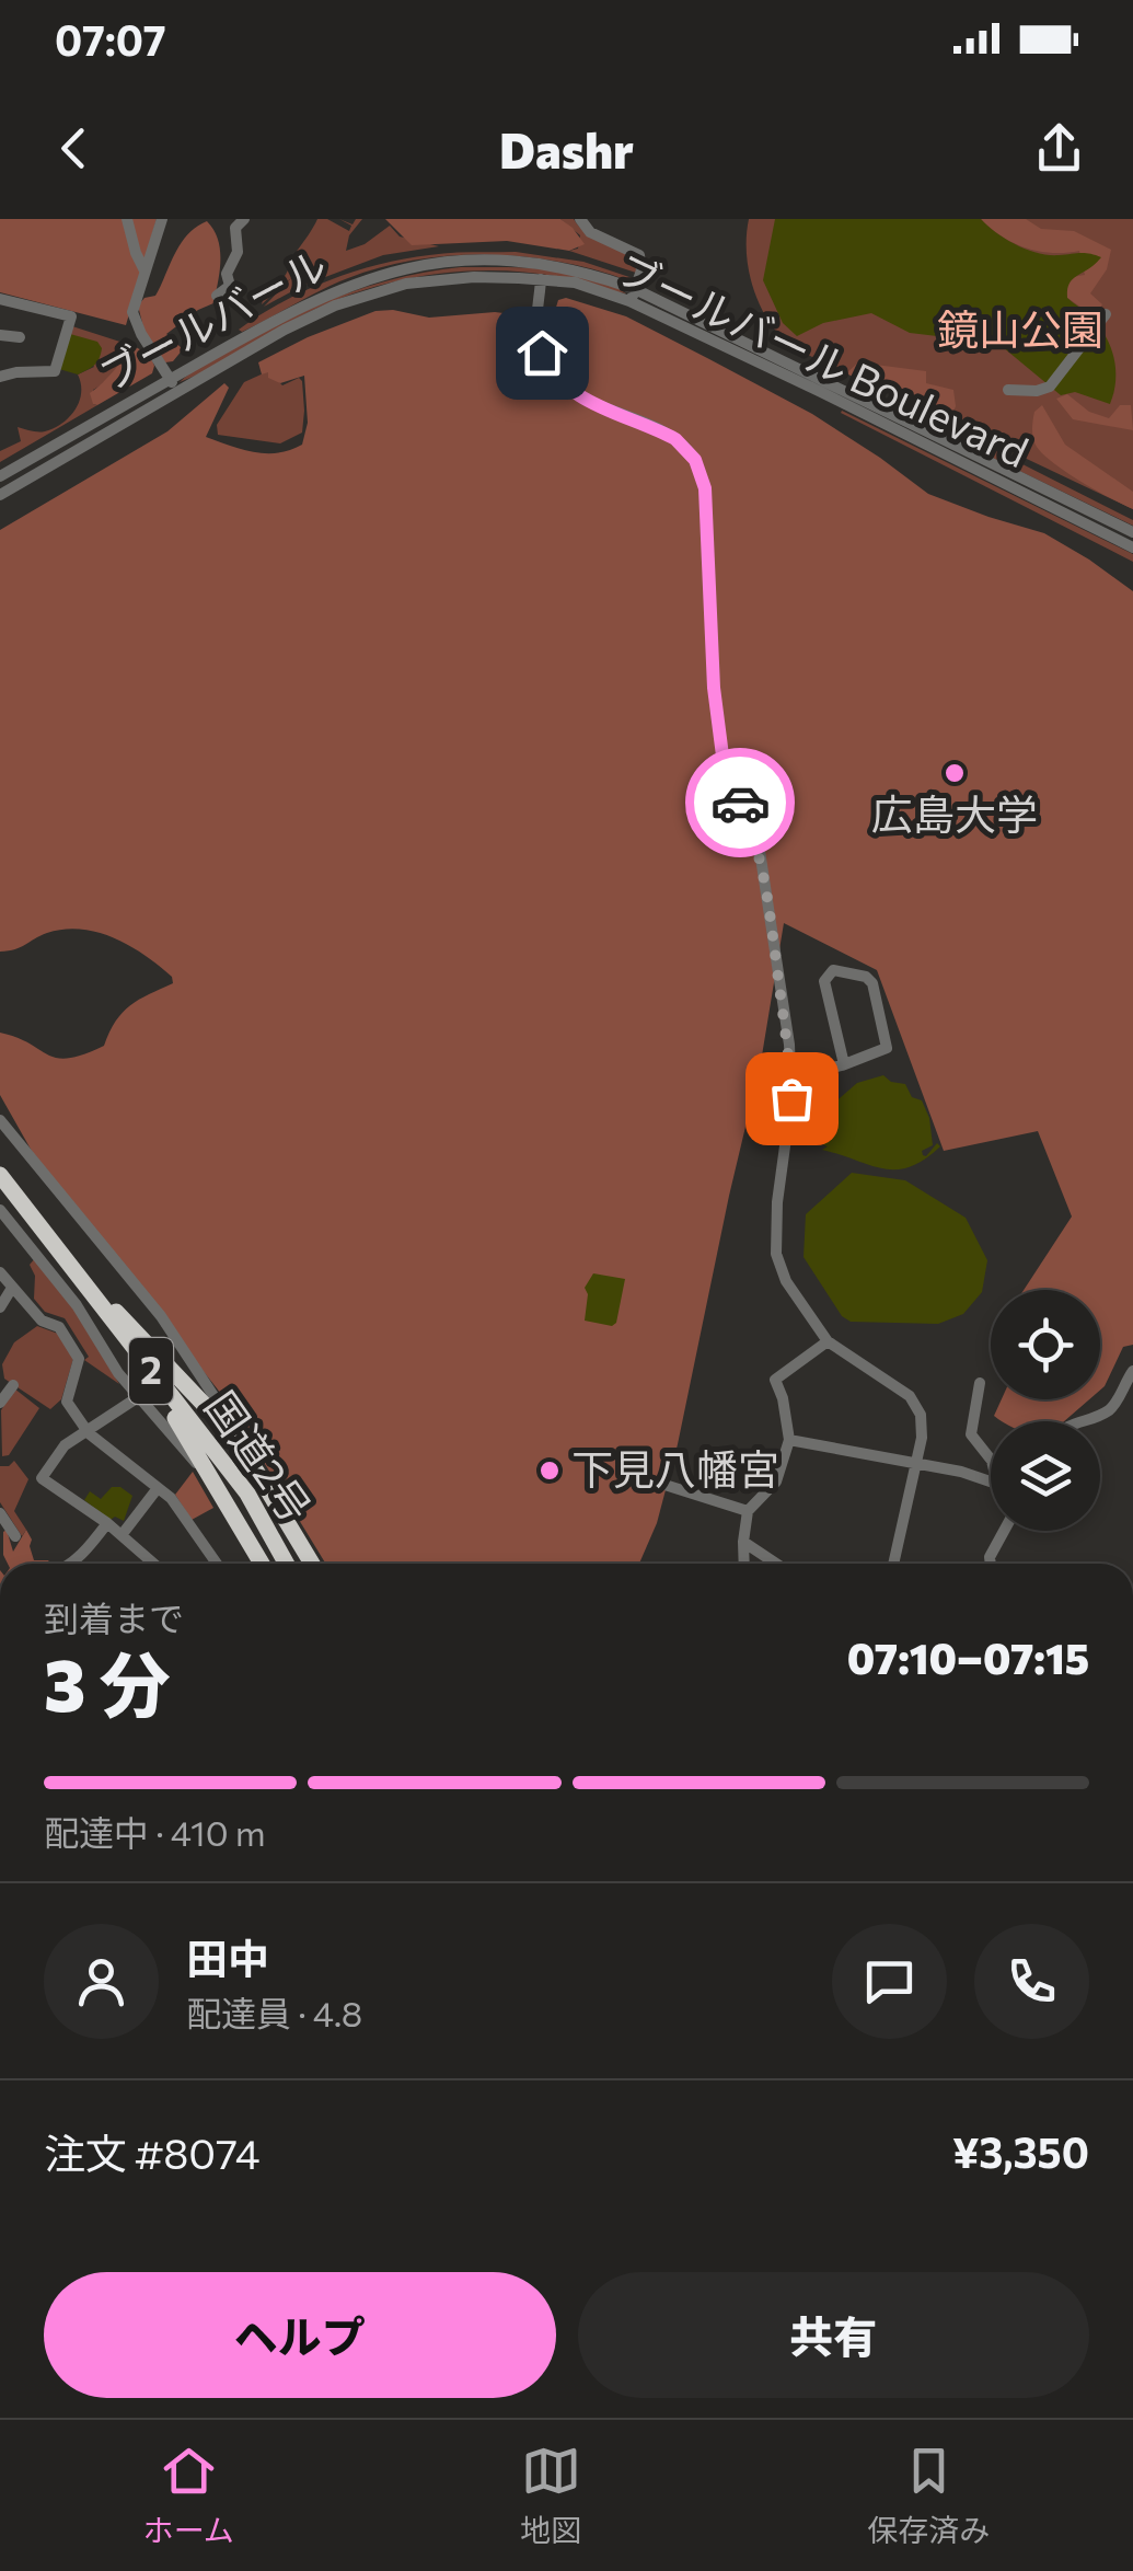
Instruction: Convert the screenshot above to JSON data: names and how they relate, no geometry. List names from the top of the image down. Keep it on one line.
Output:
{"streets":{"highway":["2","国道2号"],"street":["ブールバール","ブールバール Boulevard"]},"parks":["鏡山公園"],"places":["広島大学","下見八幡宮"],"page":{"status":"07:07","header":"Dashr","heading":["3 分","到着まで","07:10–07:15"],"panel":["田中","配達員 · 4.8","注文 #8074","¥3,350"],"bar":"配達中 · 410 m","buttons":["ヘルプ","共有"],"tabs":["ホーム","地図","保存済み"]}}
